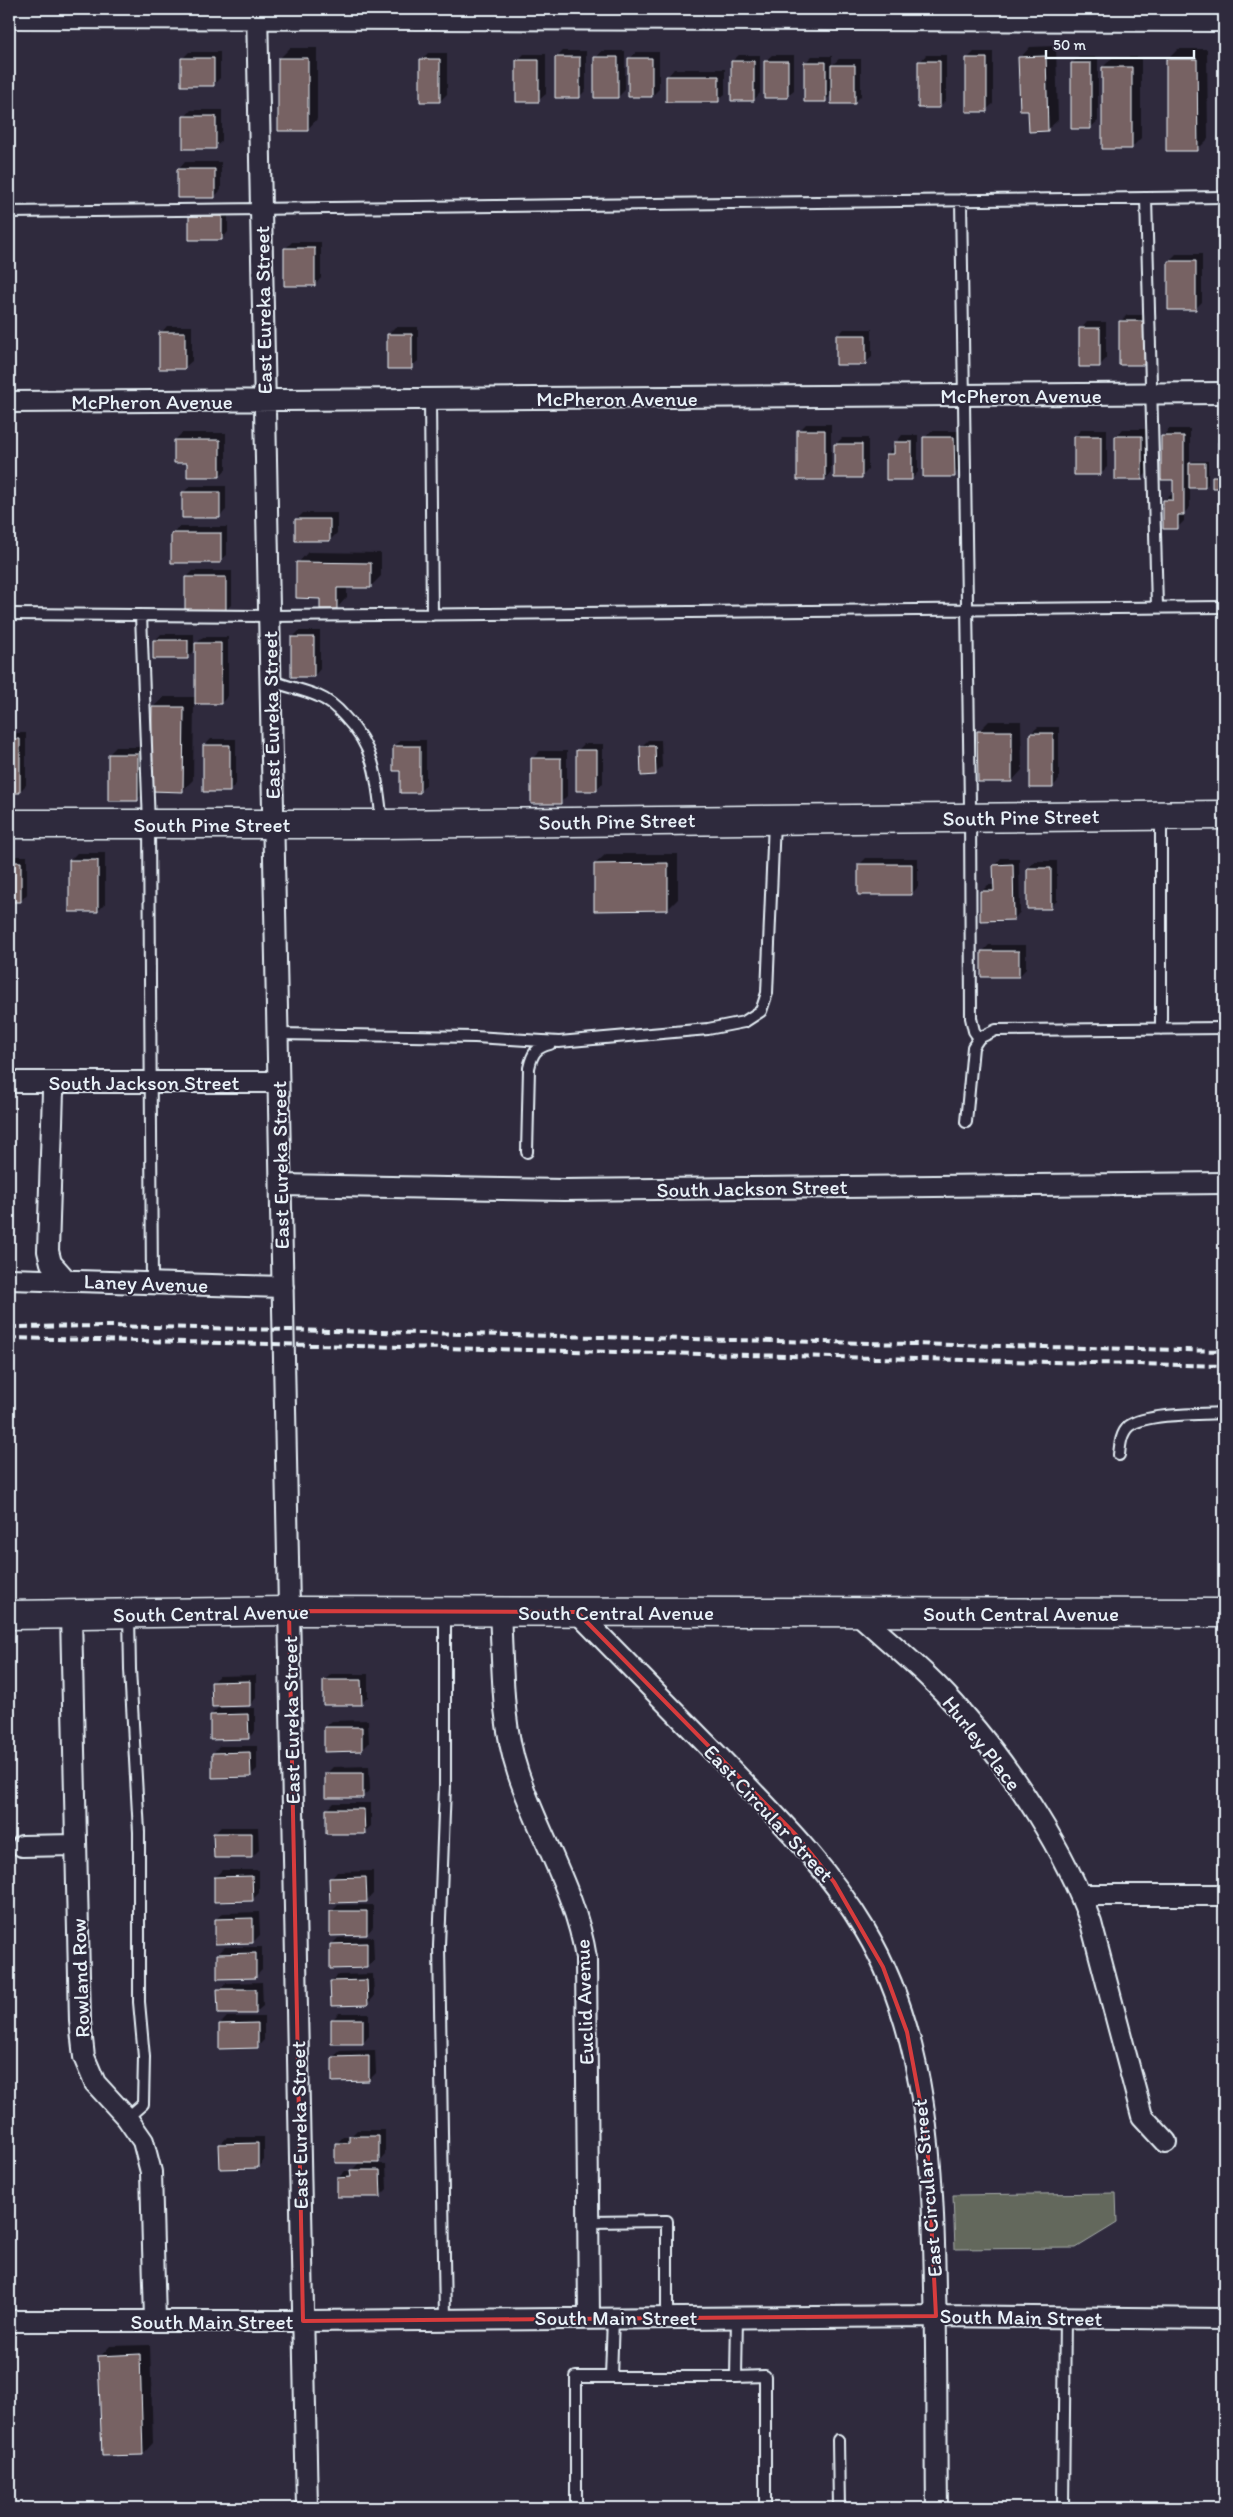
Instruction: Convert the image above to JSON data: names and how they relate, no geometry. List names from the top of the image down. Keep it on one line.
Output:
{"streets":{"street":["East Eureka Street","McPheron Avenue","South Pine Street","South Jackson Street","Laney Avenue","South Central Avenue","Hurley Place","East Circular Street","Rowland Row","Euclid Avenue","South Main Street"]},"crossings":[["East Eureka Street","McPheron Avenue"],["East Eureka Street","South Pine Street"],["East Eureka Street","South Jackson Street"],["East Eureka Street","Laney Avenue"],["East Eureka Street","South Central Avenue"],["East Eureka Street","South Main Street"],["South Central Avenue","Hurley Place"],["South Central Avenue","East Circular Street"],["South Central Avenue","Rowland Row"],["South Central Avenue","Euclid Avenue"],["East Circular Street","South Main Street"],["Rowland Row","South Main Street"],["Euclid Avenue","South Main Street"]],"scale_bar":"50 m"}
